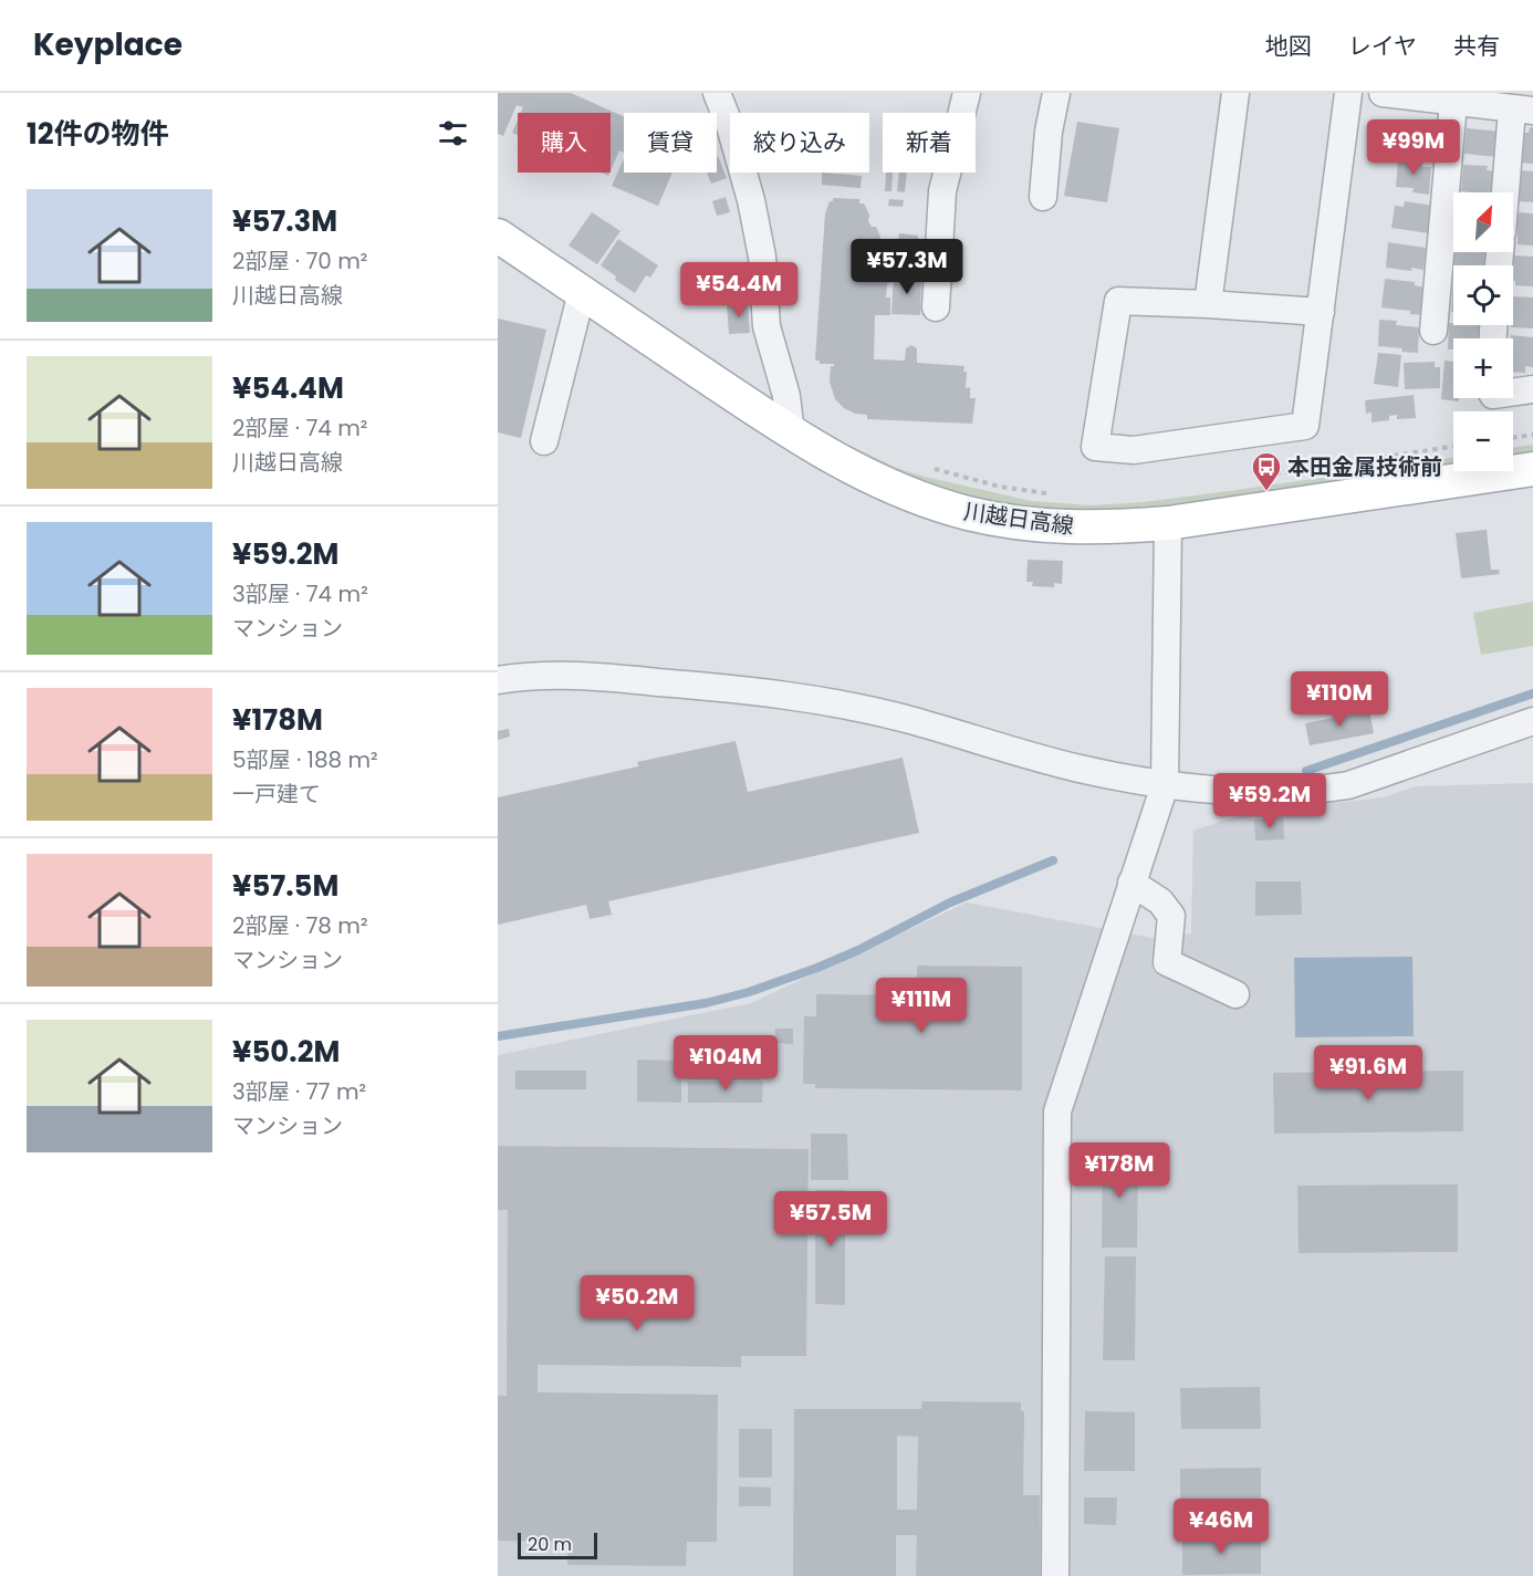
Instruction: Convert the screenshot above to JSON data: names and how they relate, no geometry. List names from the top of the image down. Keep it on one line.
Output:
{"streets":{"main road":["川越日高線"]},"places":{"bus stop":["本田金属技術前"]},"scale_bar":"20 m","north":"top right","page":{"header":"Keyplace","nav":["地図","レイヤ","共有"],"heading":"12件の物件","chip":["購入","賃貸","絞り込み","新着"],"price":["¥99M","¥57.3M","¥54.4M","¥110M","¥59.2M","¥111M","¥104M","¥91.6M","¥178M","¥57.5M","¥50.2M","¥46M"],"list":[{"name":"¥57.3M","note":"2部屋 · 70 m² · 川越日高線"},{"name":"¥54.4M","note":"2部屋 · 74 m² · 川越日高線"},{"name":"¥59.2M","note":"3部屋 · 74 m² · マンション"},{"name":"¥178M","note":"5部屋 · 188 m² · 一戸建て"},{"name":"¥57.5M","note":"2部屋 · 78 m² · マンション"},{"name":"¥50.2M","note":"3部屋 · 77 m² · マンション"}],"map_buttons":["+","−"],"scale":"20 m"}}
